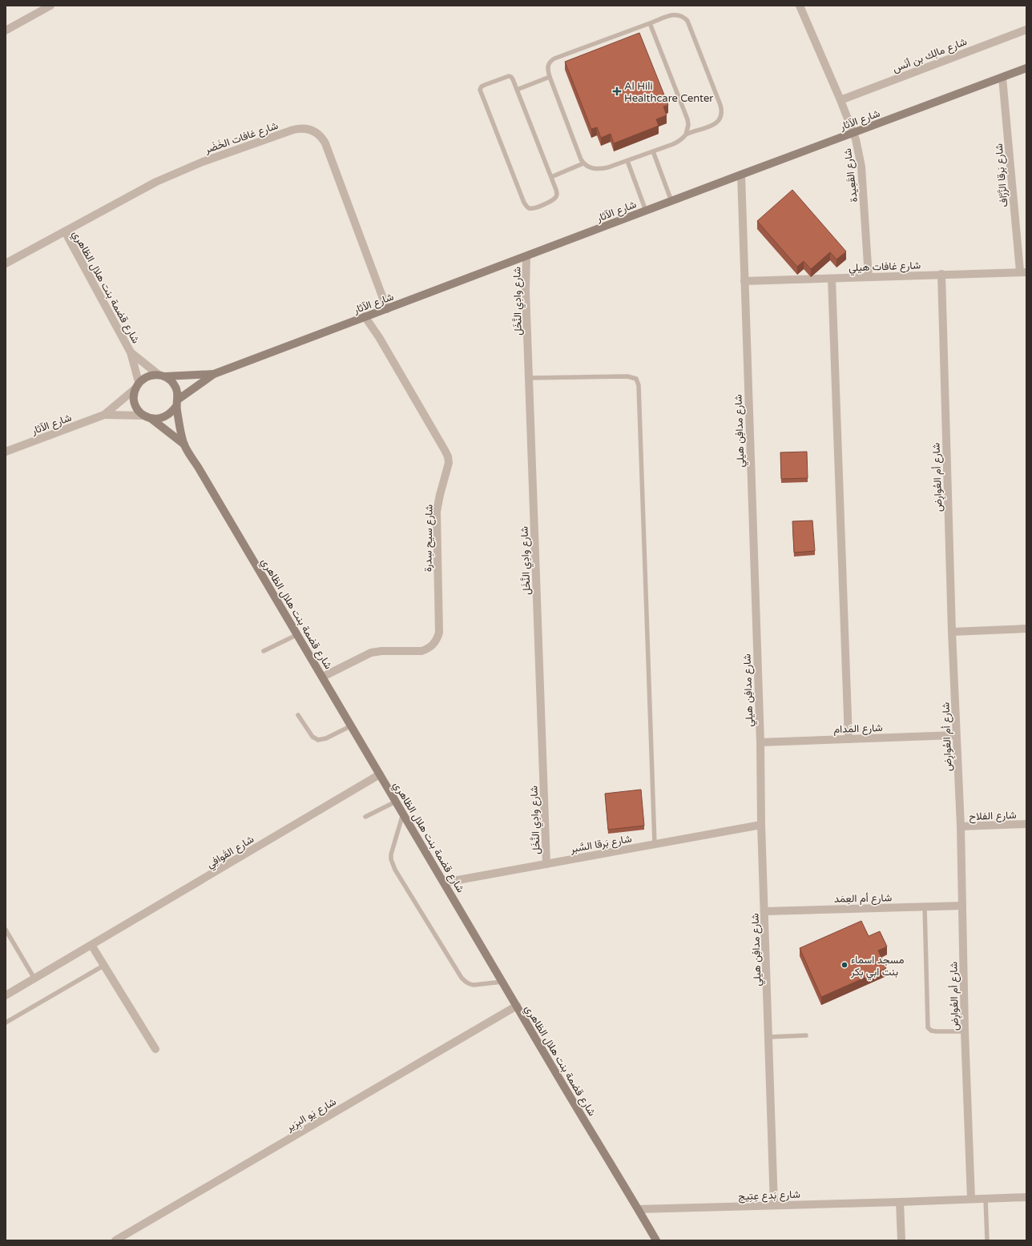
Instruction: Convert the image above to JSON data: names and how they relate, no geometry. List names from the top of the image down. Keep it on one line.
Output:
{"streets":{"street":["شارع مالِك بن أنَس","شارع الآثار","شارع غافات الخَضَر","شارع القَعِيدة","شارع بَرقا الزَّرَّاف","شارع غافات هيلي","شارع قضمة بنت هلال الظاهري","شارع وادِي النَّخَل","شارع مدافِن هيلي","شارع أم العُوارِض","شارع سيح سِدرة","شارع المَدام","شارع الفلاح","شارع بَرقا السَّبر","شارع القَوافِي","شارع أم العِمَد","شارع يَو البِرَير","شارع بَدع عِتِيج"]},"crossings":[["شارع مالِك بن أنَس","شارع القَعِيدة"],["شارع الآثار","شارع غافات الخَضَر"],["شارع الآثار","شارع القَعِيدة"],["شارع الآثار","شارع بَرقا الزَّرَّاف"],["شارع الآثار","شارع قضمة بنت هلال الظاهري"],["شارع الآثار","شارع وادِي النَّخَل"],["شارع الآثار","شارع مدافِن هيلي"],["شارع الآثار","شارع سيح سِدرة"],["شارع غافات الخَضَر","شارع قضمة بنت هلال الظاهري"],["شارع القَعِيدة","شارع غافات هيلي"],["شارع بَرقا الزَّرَّاف","شارع غافات هيلي"],["شارع غافات هيلي","شارع مدافِن هيلي"],["شارع غافات هيلي","شارع أم العُوارِض"],["شارع قضمة بنت هلال الظاهري","شارع سيح سِدرة"],["شارع قضمة بنت هلال الظاهري","شارع بَرقا السَّبر"],["شارع قضمة بنت هلال الظاهري","شارع القَوافِي"],["شارع قضمة بنت هلال الظاهري","شارع يَو البِرَير"],["شارع قضمة بنت هلال الظاهري","شارع بَدع عِتِيج"],["شارع وادِي النَّخَل","شارع بَرقا السَّبر"],["شارع مدافِن هيلي","شارع المَدام"],["شارع مدافِن هيلي","شارع بَرقا السَّبر"],["شارع مدافِن هيلي","شارع أم العِمَد"],["شارع مدافِن هيلي","شارع بَدع عِتِيج"],["شارع أم العُوارِض","شارع المَدام"],["شارع أم العُوارِض","شارع الفلاح"],["شارع أم العُوارِض","شارع أم العِمَد"],["شارع أم العُوارِض","شارع بَدع عِتِيج"]],"places":{"health":["Al Hili Healthcare Center"],"other":["مسجد اسماء بنت ابي بكر"]}}
